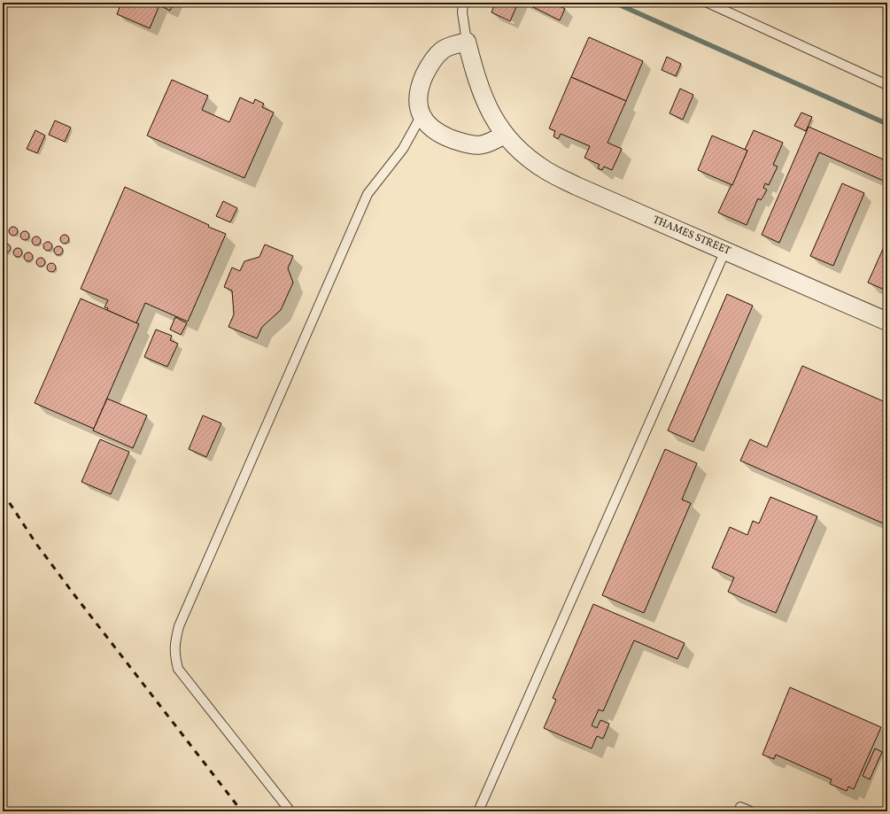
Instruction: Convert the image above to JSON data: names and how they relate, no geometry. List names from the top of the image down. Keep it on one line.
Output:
{"streets":{"street":["THAMES STREET"]}}
